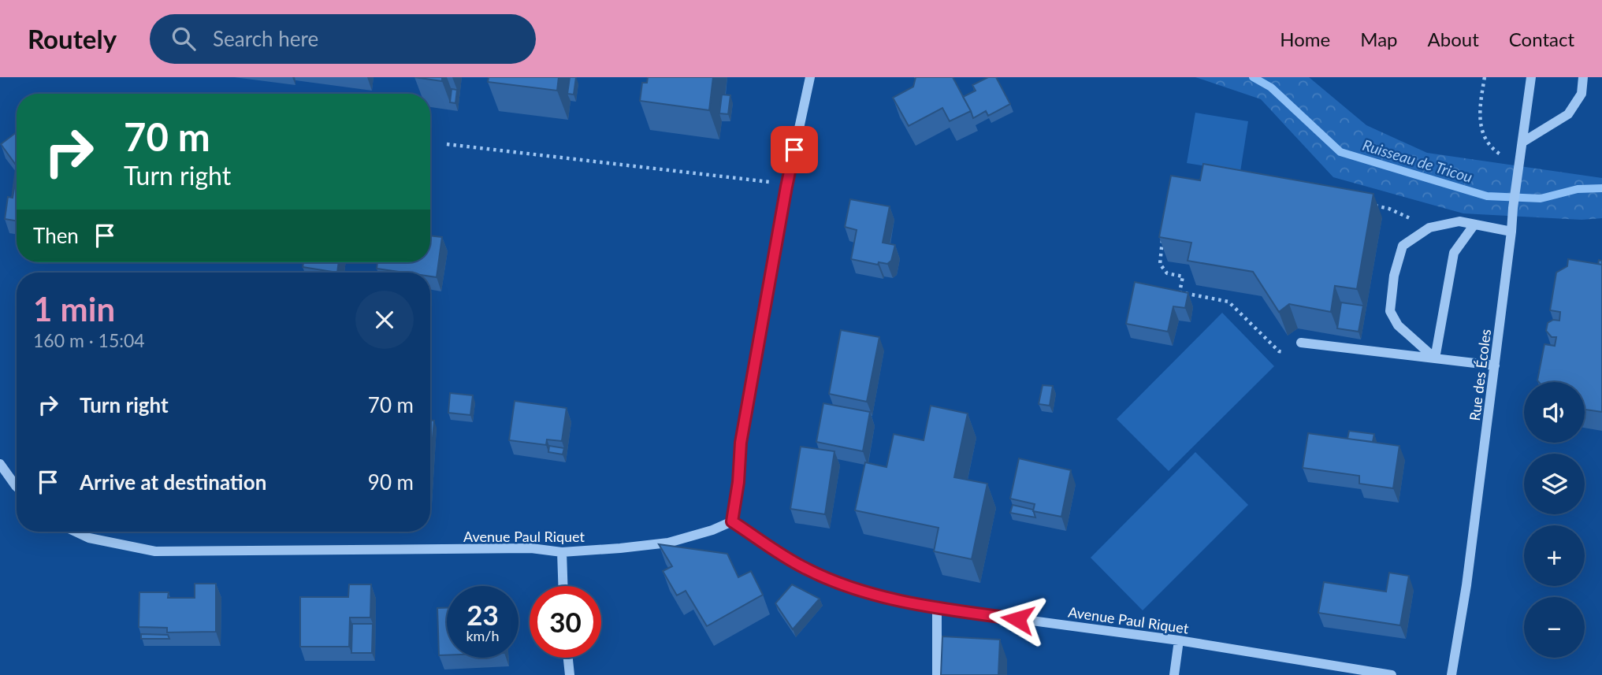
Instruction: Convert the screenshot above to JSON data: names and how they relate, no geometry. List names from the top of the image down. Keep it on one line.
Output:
{"streets":{"street":["Rue des Écoles","Avenue Paul Riquet"]},"water":["Ruisseau de Tricou"],"page":{"header":"Routely","search":"Search here","nav":["Home","Map","About","Contact"],"turn":["70 m","Turn right"],"then":"Then","heading":["1 min","160 m · 15:04"],"list":[{"name":"Turn right","value":"70 m"},{"name":"Arrive at destination","value":"90 m"}],"map_buttons":["+","−"],"speed":"23 km/h","limit":"30"}}
